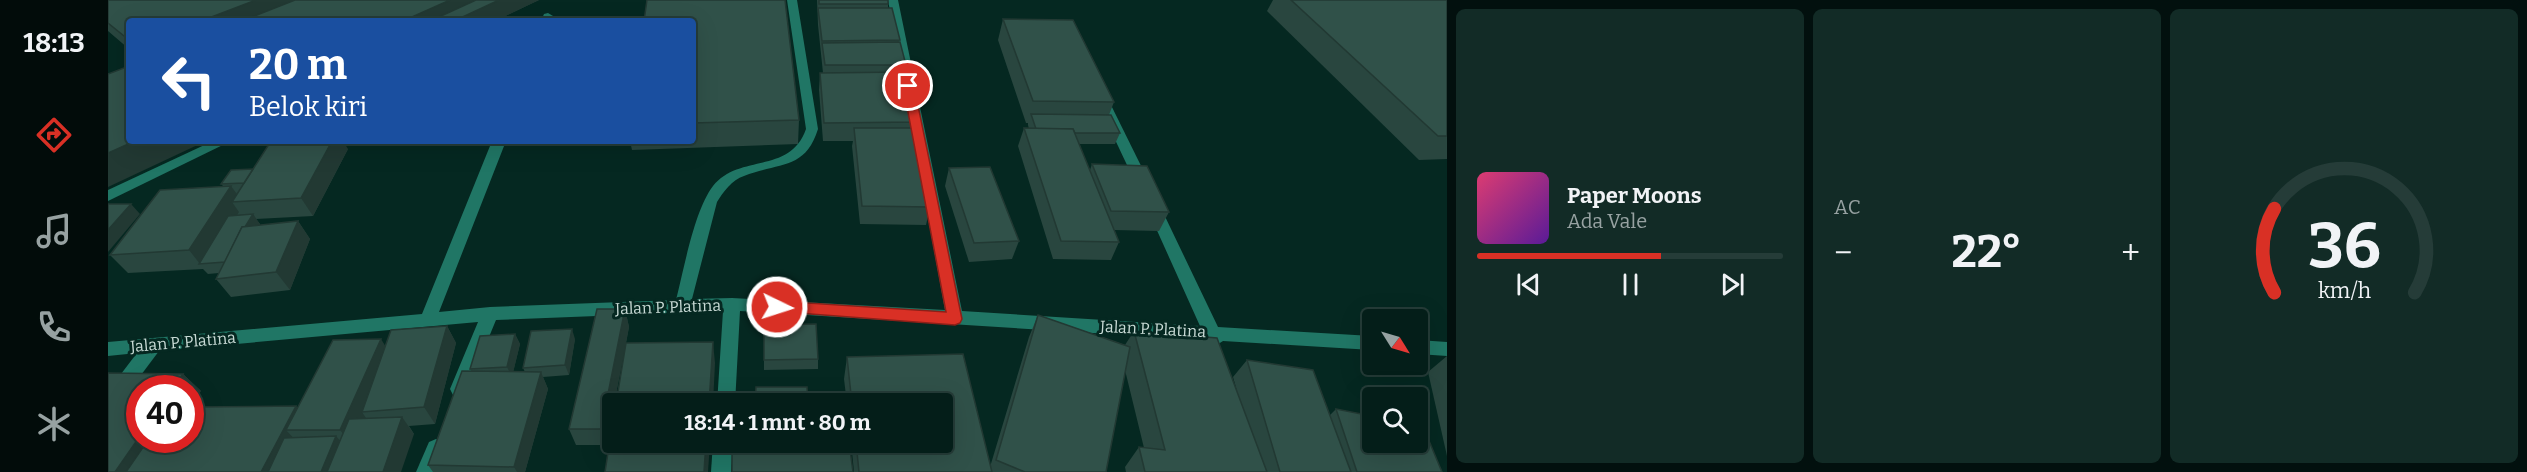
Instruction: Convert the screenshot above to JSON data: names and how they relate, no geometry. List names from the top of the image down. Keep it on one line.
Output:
{"streets":{"street":["Jalan P. Platina"]},"north":"bottom right","page":{"tabs":"18:13","tile":"AC","turn":["20 m","Belok kiri"],"song":["Paper Moons","Ada Vale"],"heat":["−","22°","+"],"limit":"40","trip":"18:14 · 1 mnt · 80 m","gauge":["36","km/h"]}}
